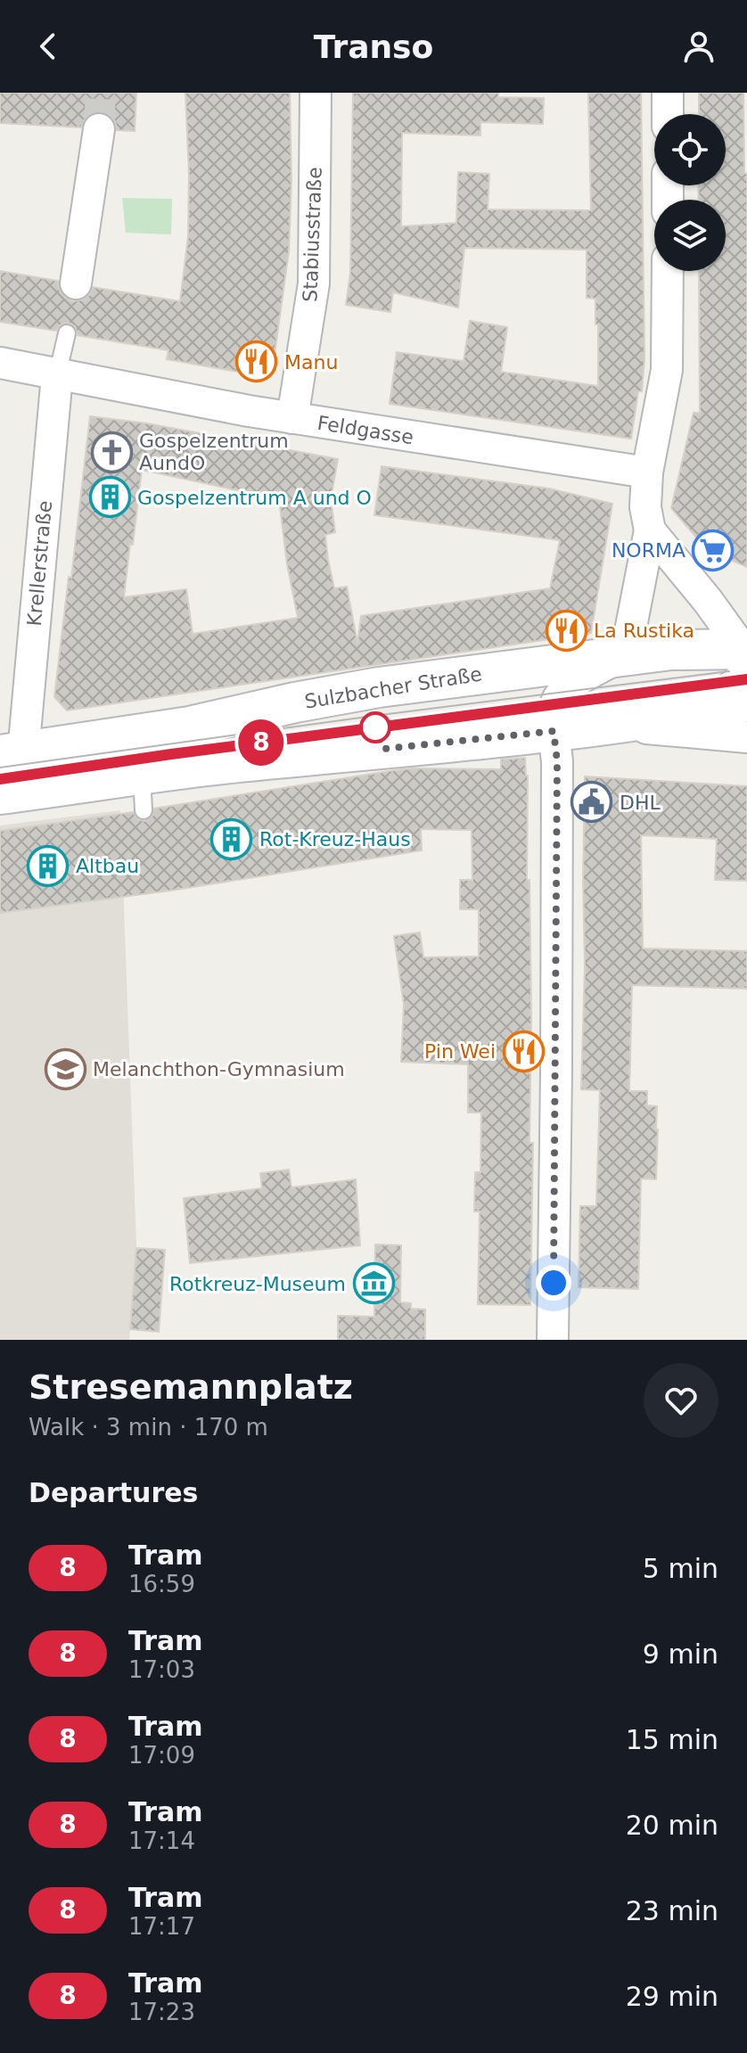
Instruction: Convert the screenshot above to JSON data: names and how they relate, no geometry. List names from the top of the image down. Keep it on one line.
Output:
{"streets":{"main road":["Sulzbacher Straße"],"street":["Stabiusstraße","Feldgasse","Krellerstraße"]},"crossings":[["Stabiusstraße","Feldgasse"],["Feldgasse","Krellerstraße"],["Krellerstraße","Sulzbacher Straße"]],"places":{"restaurant":["Manu","La Rustika","Pin Wei"],"church":["Gospelzentrum AundO"],"building":["Gospelzentrum A und O","Rot-Kreuz-Haus","Altbau"],"supermarket":["NORMA"],"public building":["DHL"],"school or university":["Melanchthon-Gymnasium"],"museum":["Rotkreuz-Museum"]},"lines":["tram line 8"],"page":{"header":"Transo","on_map":"8","heading":[["Stresemannplatz","Walk · 3 min · 170 m"],"Departures"],"list":[{"mark":"8","name":"Tram","note":"16:59","value":"5 min"},{"mark":"8","name":"Tram","note":"17:03","value":"9 min"},{"mark":"8","name":"Tram","note":"17:09","value":"15 min"},{"mark":"8","name":"Tram","note":"17:14","value":"20 min"},{"mark":"8","name":"Tram","note":"17:17","value":"23 min"},{"mark":"8","name":"Tram","note":"17:23","value":"29 min"}]}}
